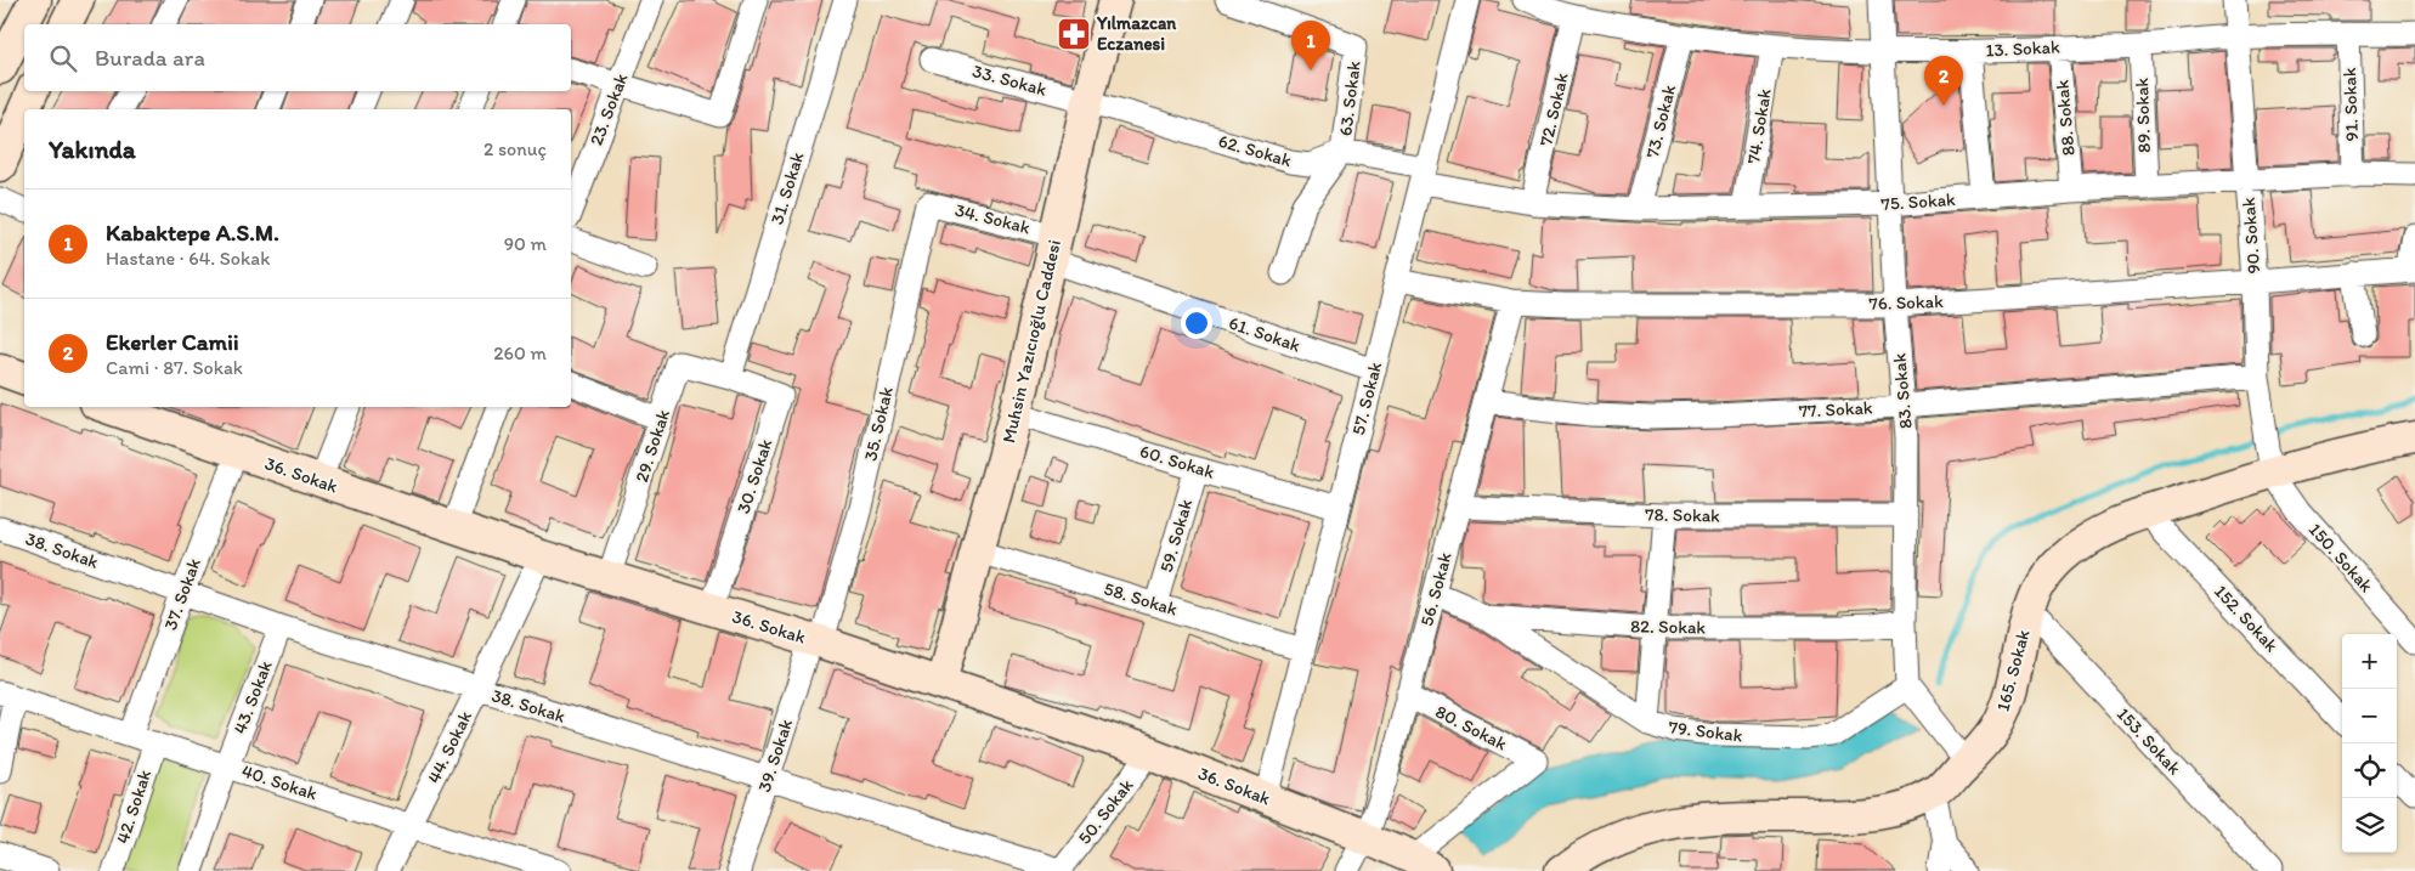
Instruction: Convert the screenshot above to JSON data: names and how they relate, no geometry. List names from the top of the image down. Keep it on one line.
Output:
{"streets":{"main road":["Muhsin Yazıcıoğlu Caddesi","36. Sokak","165. Sokak"],"street":["13. Sokak","33. Sokak","63. Sokak","91. Sokak","23. Sokak","72. Sokak","89. Sokak","88. Sokak","73. Sokak","74. Sokak","62. Sokak","31. Sokak","75. Sokak","34. Sokak","90. Sokak","76. Sokak","61. Sokak","83. Sokak","57. Sokak","77. Sokak","35. Sokak","29. Sokak","60. Sokak","30. Sokak","78. Sokak","59. Sokak","38. Sokak","150. Sokak","56. Sokak","37. Sokak","58. Sokak","152. Sokak","82. Sokak","43. Sokak","80. Sokak","79. Sokak","153. Sokak","44. Sokak","39. Sokak","40. Sokak","42. Sokak","50. Sokak"]},"crossings":[["13. Sokak","91. Sokak"],["13. Sokak","72. Sokak"],["13. Sokak","89. Sokak"],["13. Sokak","88. Sokak"],["13. Sokak","73. Sokak"],["13. Sokak","74. Sokak"],["13. Sokak","90. Sokak"],["13. Sokak","83. Sokak"],["33. Sokak","62. Sokak"],["33. Sokak","Muhsin Yazıcıoğlu Caddesi"],["63. Sokak","62. Sokak"],["91. Sokak","75. Sokak"],["72. Sokak","75. Sokak"],["89. Sokak","75. Sokak"],["88. Sokak","75. Sokak"],["73. Sokak","75. Sokak"],["74. Sokak","75. Sokak"],["62. Sokak","75. Sokak"],["62. Sokak","Muhsin Yazıcıoğlu Caddesi"],["62. Sokak","57. Sokak"],["31. Sokak","29. Sokak"],["31. Sokak","30. Sokak"],["75. Sokak","90. Sokak"],["75. Sokak","83. Sokak"],["75. Sokak","57. Sokak"],["34. Sokak","61. Sokak"],["34. Sokak","Muhsin Yazıcıoğlu Caddesi"],["34. Sokak","35. Sokak"],["90. Sokak","76. Sokak"],["90. Sokak","77. Sokak"],["90. Sokak","150. Sokak"],["90. Sokak","165. Sokak"],["76. Sokak","83. Sokak"],["76. Sokak","57. Sokak"],["76. Sokak","56. Sokak"],["61. Sokak","Muhsin Yazıcıoğlu Caddesi"],["61. Sokak","57. Sokak"],["Muhsin Yazıcıoğlu Caddesi","60. Sokak"],["Muhsin Yazıcıoğlu Caddesi","36. Sokak"],["Muhsin Yazıcıoğlu Caddesi","58. Sokak"],["83. Sokak","77. Sokak"],["83. Sokak","78. Sokak"],["83. Sokak","82. Sokak"],["83. Sokak","79. Sokak"],["57. Sokak","60. Sokak"],["57. Sokak","36. Sokak"],["57. Sokak","58. Sokak"],["77. Sokak","56. Sokak"],["35. Sokak","36. Sokak"],["35. Sokak","39. Sokak"],["29. Sokak","36. Sokak"],["29. Sokak","30. Sokak"],["60. Sokak","59. Sokak"],["36. Sokak","30. Sokak"],["36. Sokak","56. Sokak"],["36. Sokak","37. Sokak"],["36. Sokak","80. Sokak"],["36. Sokak","44. Sokak"],["36. Sokak","39. Sokak"],["36. Sokak","50. Sokak"],["78. Sokak","56. Sokak"],["59. Sokak","58. Sokak"],["38. Sokak","37. Sokak"],["38. Sokak","43. Sokak"],["38. Sokak","44. Sokak"],["38. Sokak","39. Sokak"],["38. Sokak","50. Sokak"],["150. Sokak","165. Sokak"],["56. Sokak","82. Sokak"],["56. Sokak","80. Sokak"],["37. Sokak","40. Sokak"],["152. Sokak","165. Sokak"],["82. Sokak","79. Sokak"],["165. Sokak","153. Sokak"],["43. Sokak","40. Sokak"],["44. Sokak","40. Sokak"],["40. Sokak","42. Sokak"]],"places":{"pharmacy":["Yılmazcan Eczanesi"]},"page":{"pins":["1","2"],"search":"Burada ara","heading":["Yakında","2 sonuç"],"list":[{"mark":"1","name":"Kabaktepe A.S.M.","note":"Hastane · 64. Sokak","value":"90 m"},{"mark":"2","name":"Ekerler Camii","note":"Cami · 87. Sokak","value":"260 m"}],"map_buttons":["+","−"]}}
